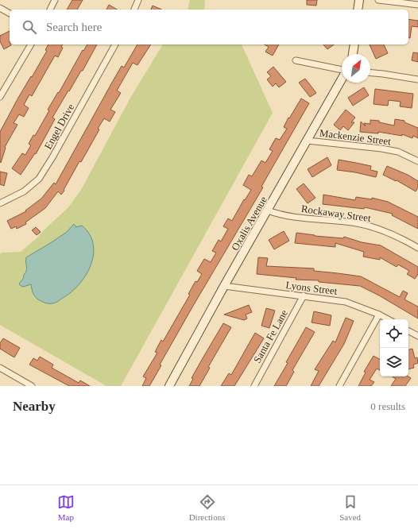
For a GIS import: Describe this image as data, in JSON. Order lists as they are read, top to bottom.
{
  "streets": {
    "street": [
      "Engel Drive",
      "Mackenzie Street",
      "Rockaway Street",
      "Oxalis Avenue",
      "Lyons Street",
      "Santa Fe Lane"
    ]
  },
  "crossings": [
    ["Mackenzie Street", "Oxalis Avenue"],
    ["Rockaway Street", "Oxalis Avenue"],
    ["Oxalis Avenue", "Lyons Street"],
    ["Lyons Street", "Santa Fe Lane"]
  ],
  "north": "top right",
  "page": {
    "search": "Search here",
    "heading": ["Nearby", "0 results"],
    "nav": ["Map", "Directions", "Saved"]
  }
}
